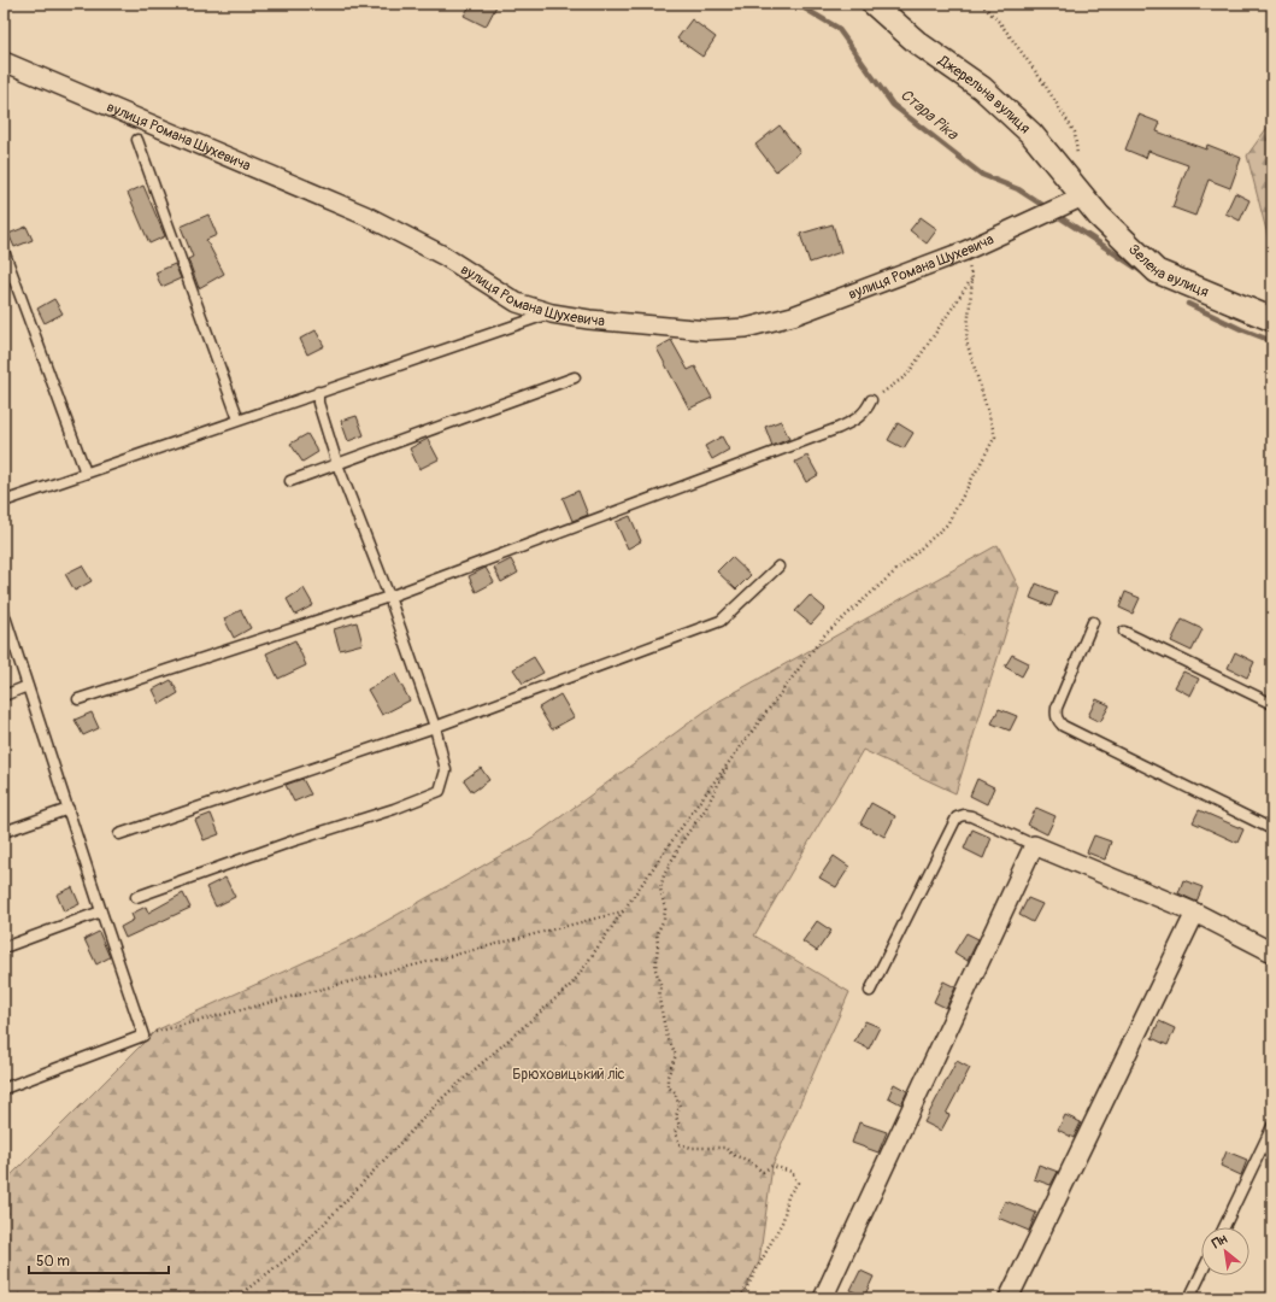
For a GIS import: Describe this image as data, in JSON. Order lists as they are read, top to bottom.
{
  "streets": {
    "street": ["Джерельна вулиця", "вулиця Романа Шухевича", "Зелена вулиця"]
  },
  "crossings": [
    ["Джерельна вулиця", "вулиця Романа Шухевича"],
    ["Джерельна вулиця", "Зелена вулиця"],
    ["вулиця Романа Шухевича", "Зелена вулиця"]
  ],
  "water": ["Стара Ріка"],
  "parks": ["Брюховицький ліс"],
  "scale_bar": "50 m",
  "north": "top left"
}
